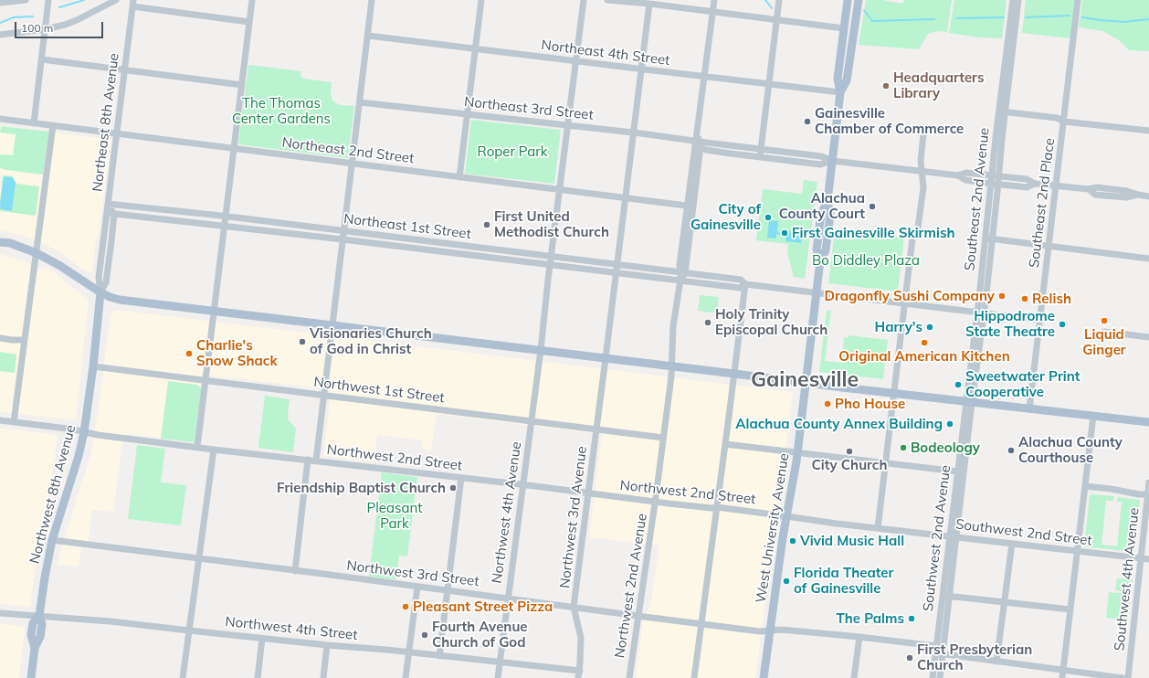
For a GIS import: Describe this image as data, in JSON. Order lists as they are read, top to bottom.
{
  "streets": {
    "main road": ["Northwest 8th Avenue", "West University Avenue"],
    "street": [
      "Northeast 4th Street",
      "Northeast 3rd Street",
      "Northeast 8th Avenue",
      "Northeast 2nd Street",
      "Southeast 2nd Avenue",
      "Southeast 2nd Place",
      "Northeast 1st Street",
      "Northwest 1st Street",
      "Northwest 2nd Street",
      "Northwest 4th Avenue",
      "Northwest 3rd Avenue",
      "Southwest 2nd Street",
      "Southwest 2nd Avenue",
      "Northwest 3rd Street",
      "Southwest 4th Avenue",
      "Northwest 2nd Avenue",
      "Northwest 4th Street"
    ]
  },
  "crossings": [
    ["Northeast 4th Street", "Northwest 4th Avenue"],
    ["Northeast 4th Street", "Northwest 3rd Avenue"],
    ["Northeast 4th Street", "West University Avenue"],
    ["Northeast 3rd Street", "Northwest 4th Avenue"],
    ["Northeast 3rd Street", "Northwest 3rd Avenue"],
    ["Northeast 3rd Street", "West University Avenue"],
    ["Northeast 8th Avenue", "Northeast 2nd Street"],
    ["Northeast 8th Avenue", "Northeast 1st Street"],
    ["Northeast 8th Avenue", "Northwest 8th Avenue"],
    ["Northeast 2nd Street", "Northwest 4th Avenue"],
    ["Northeast 2nd Street", "Northwest 3rd Avenue"],
    ["Southeast 2nd Avenue", "Northeast 1st Street"],
    ["Southeast 2nd Avenue", "Southwest 2nd Avenue"],
    ["Southeast 2nd Place", "Northeast 1st Street"],
    ["Northeast 1st Street", "Northwest 4th Avenue"],
    ["Northeast 1st Street", "Northwest 3rd Avenue"],
    ["Northeast 1st Street", "West University Avenue"],
    ["Northeast 1st Street", "Northwest 2nd Avenue"],
    ["Northwest 1st Street", "Northwest 8th Avenue"],
    ["Northwest 1st Street", "Northwest 4th Avenue"],
    ["Northwest 1st Street", "Northwest 3rd Avenue"],
    ["Northwest 1st Street", "Northwest 2nd Avenue"],
    ["Northwest 2nd Street", "Northwest 8th Avenue"],
    ["Northwest 2nd Street", "Northwest 4th Avenue"],
    ["Northwest 2nd Street", "Northwest 3rd Avenue"],
    ["Northwest 2nd Street", "West University Avenue"],
    ["Northwest 2nd Street", "Southwest 2nd Street"],
    ["Northwest 2nd Street", "Northwest 2nd Avenue"],
    ["Northwest 8th Avenue", "Northwest 3rd Street"],
    ["Northwest 8th Avenue", "Northwest 4th Street"],
    ["Northwest 4th Avenue", "Northwest 3rd Street"],
    ["Northwest 4th Avenue", "Northwest 4th Street"],
    ["Northwest 3rd Avenue", "Northwest 3rd Street"],
    ["Northwest 3rd Avenue", "Northwest 4th Street"],
    ["West University Avenue", "Southwest 2nd Street"],
    ["West University Avenue", "Northwest 3rd Street"],
    ["Southwest 2nd Street", "Southwest 2nd Avenue"],
    ["Southwest 2nd Street", "Southwest 4th Avenue"],
    ["Southwest 2nd Avenue", "Northwest 3rd Street"],
    ["Northwest 3rd Street", "Northwest 2nd Avenue"]
  ],
  "districts": ["Gainesville"],
  "parks": [
    "The Thomas Center Gardens",
    "Roper Park",
    "Bo Diddley Plaza",
    "Pleasant Park"
  ],
  "places": [
    "Headquarters Library",
    "Gainesville Chamber of Commerce",
    "Alachua County Court",
    "City of Gainesville",
    "First United Methodist Church",
    "First Gainesville Skirmish",
    "Dragonfly Sushi Company",
    "Relish",
    "Liquid Ginger",
    "Holy Trinity Episcopal Church",
    "Hippodrome State Theatre",
    "Harry's",
    "Visionaries Church of God in Christ",
    "Original American Kitchen",
    "Charlie's Snow Shack",
    "Sweetwater Print Cooperative",
    "Pho House",
    "Alachua County Annex Building",
    "Bodeology",
    "Alachua County Courthouse",
    "City Church",
    "Friendship Baptist Church",
    "Vivid Music Hall",
    "Florida Theater of Gainesville",
    "Pleasant Street Pizza",
    "The Palms",
    "Fourth Avenue Church of God",
    "First Presbyterian Church"
  ],
  "scale_bar": "100 m"
}
